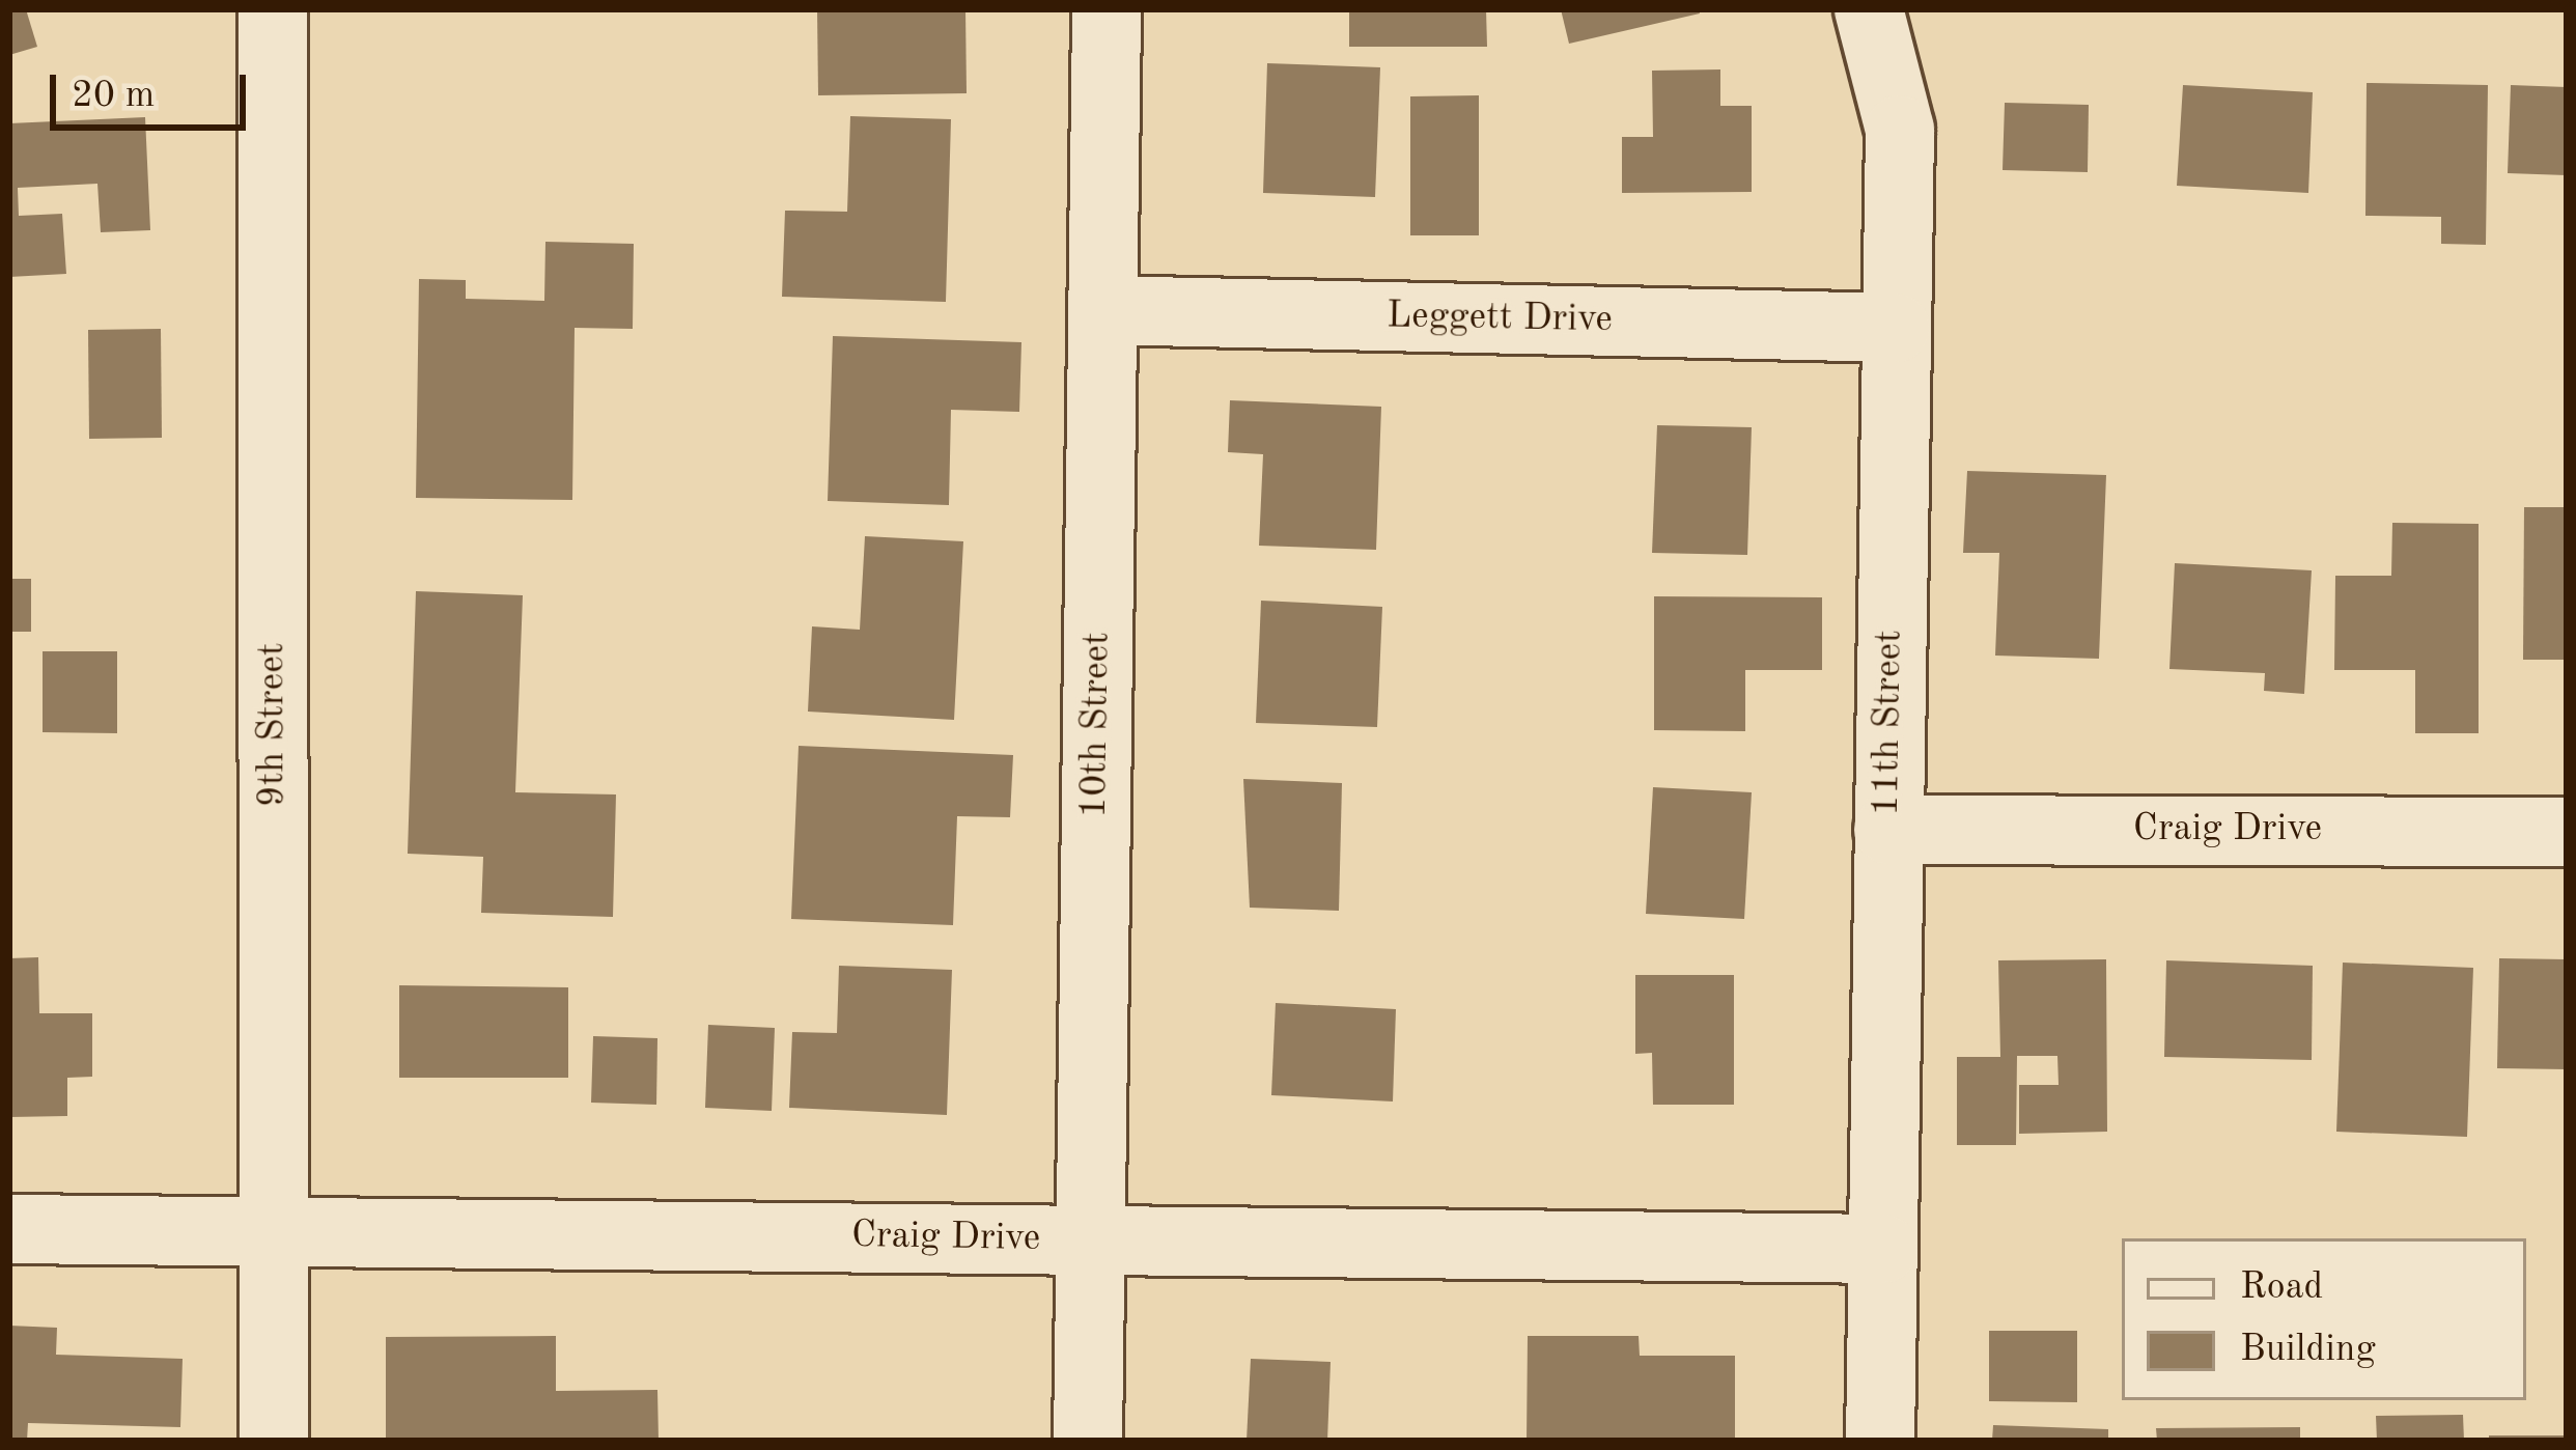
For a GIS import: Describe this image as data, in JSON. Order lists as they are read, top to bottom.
{
  "streets": {
    "street": [
      "Leggett Drive",
      "11th Street",
      "9th Street",
      "10th Street",
      "Craig Drive"
    ]
  },
  "crossings": [
    ["Leggett Drive", "11th Street"],
    ["Leggett Drive", "10th Street"],
    ["11th Street", "Craig Drive"],
    ["9th Street", "Craig Drive"],
    ["10th Street", "Craig Drive"]
  ],
  "legend": ["Road", "Building"],
  "scale_bar": "20 m"
}
